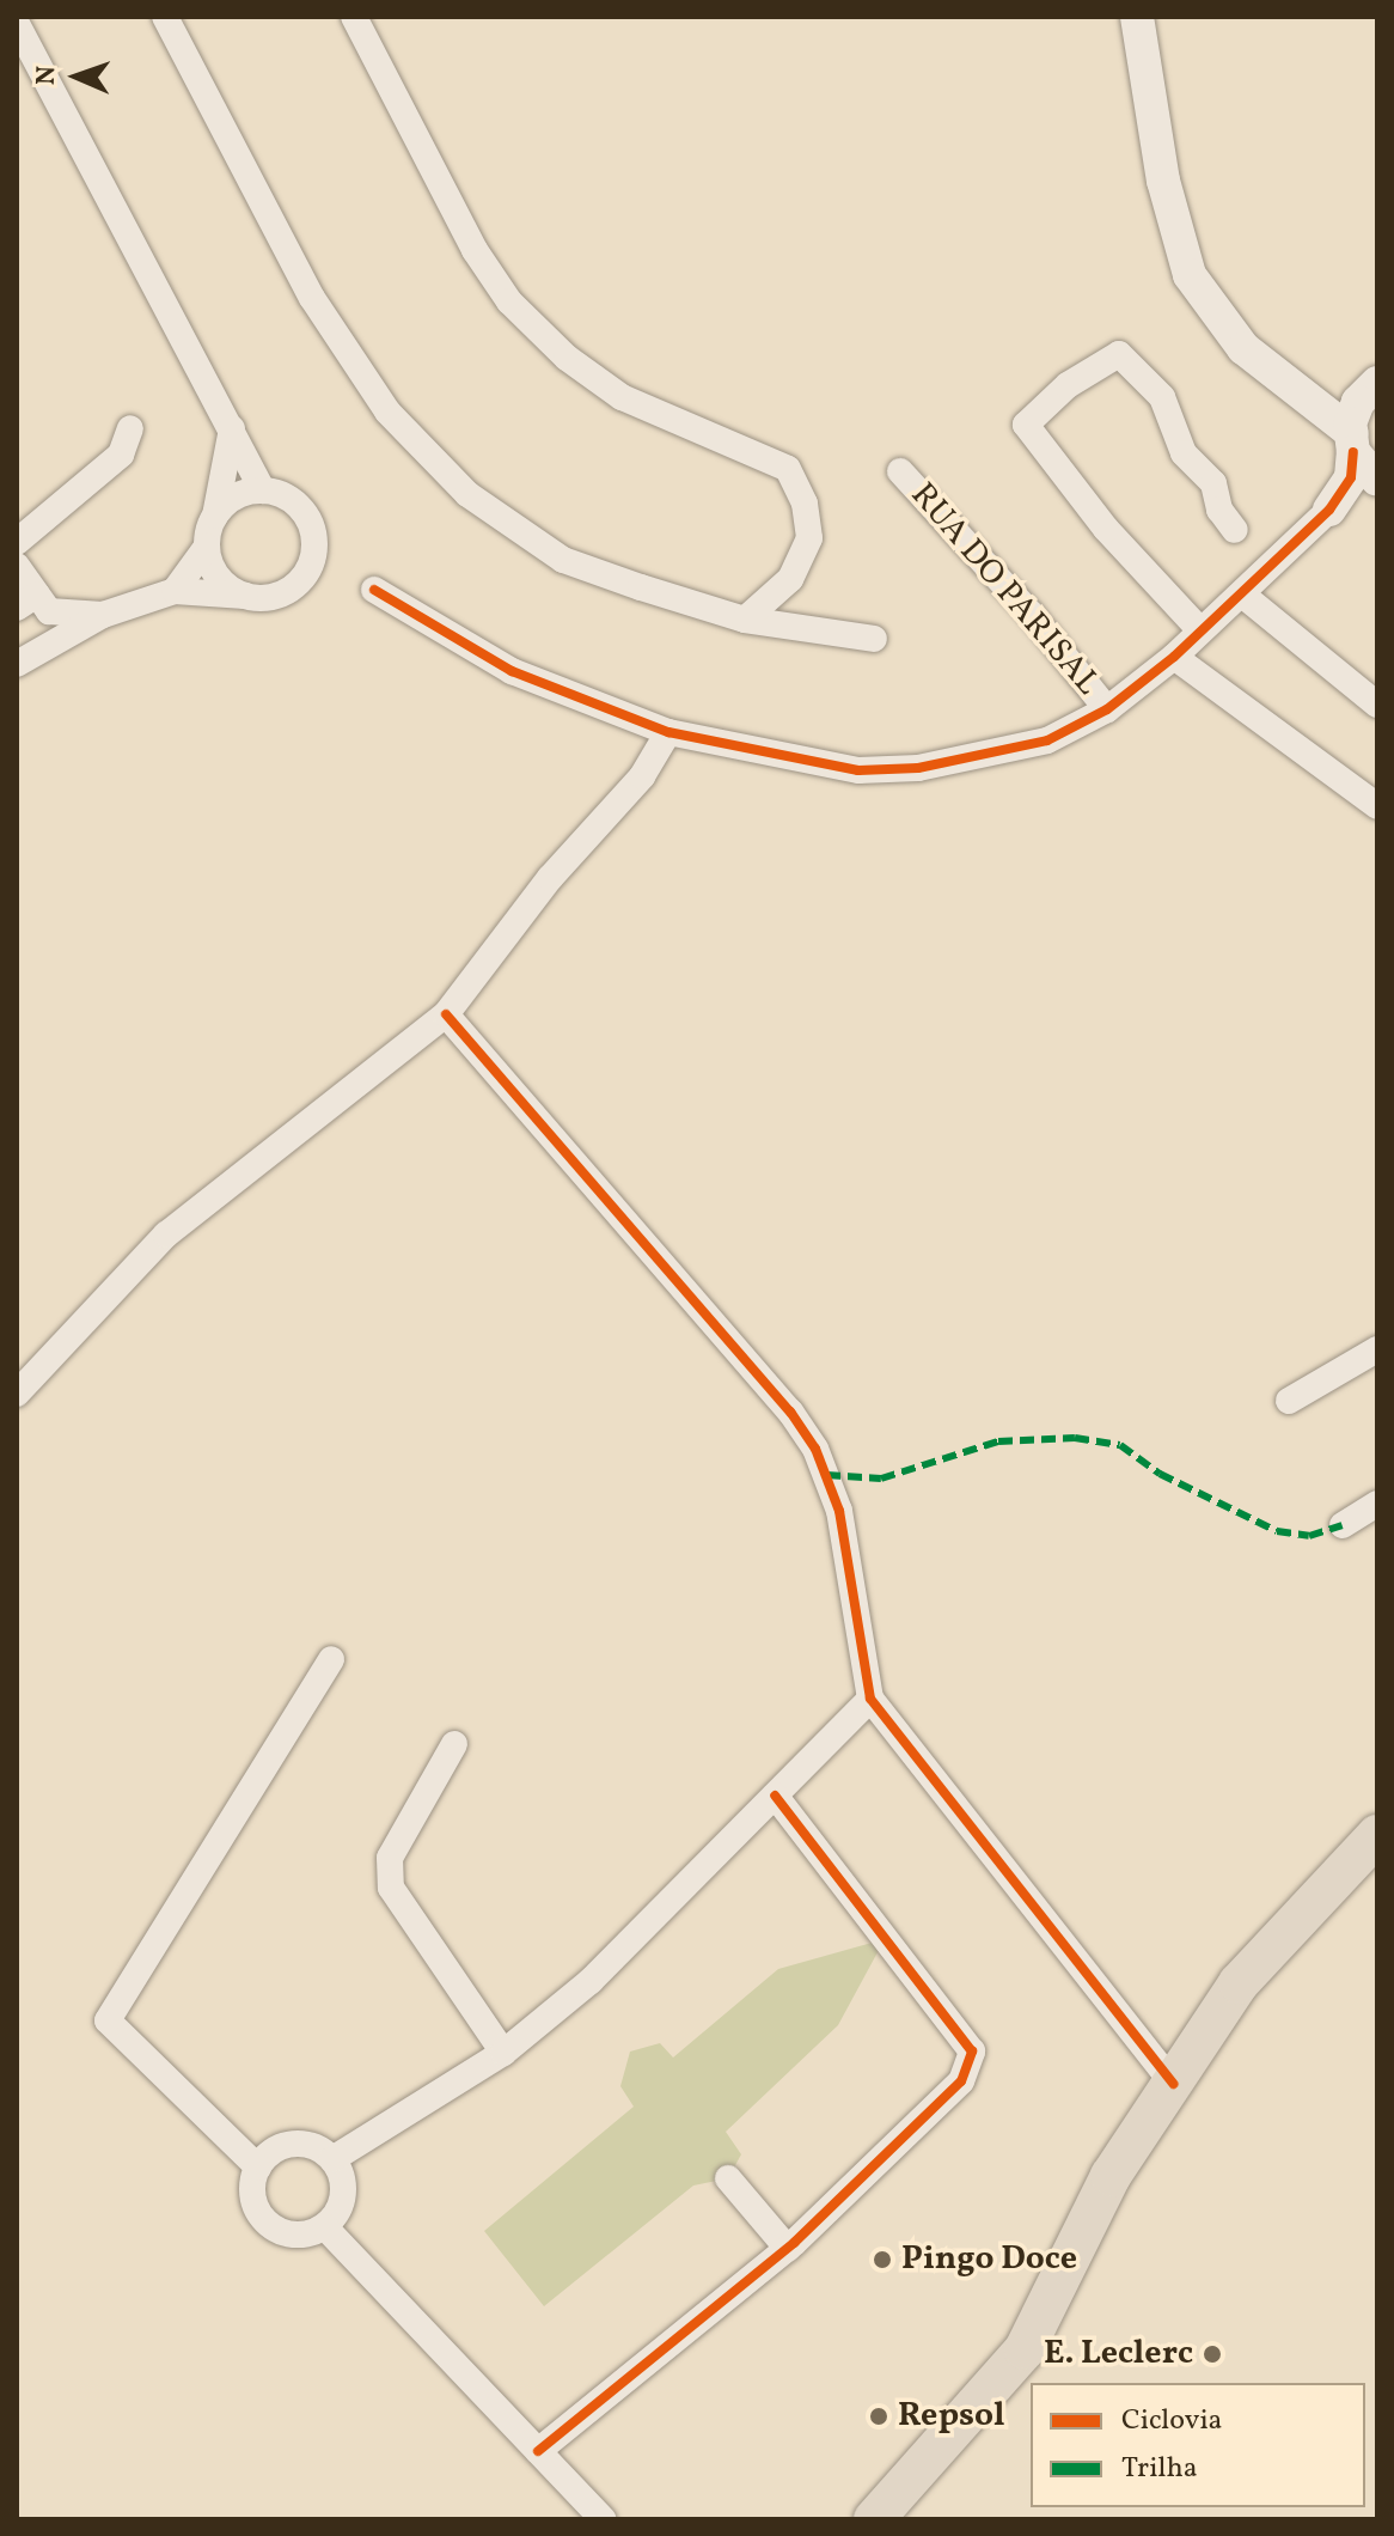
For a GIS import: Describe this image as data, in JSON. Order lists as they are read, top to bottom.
{
  "streets": {
    "street": ["RUA DO PARISAL"]
  },
  "places": ["Pingo Doce", "E. Leclerc", "Repsol"],
  "legend": ["Ciclovia", "Trilha"],
  "north": "left"
}
